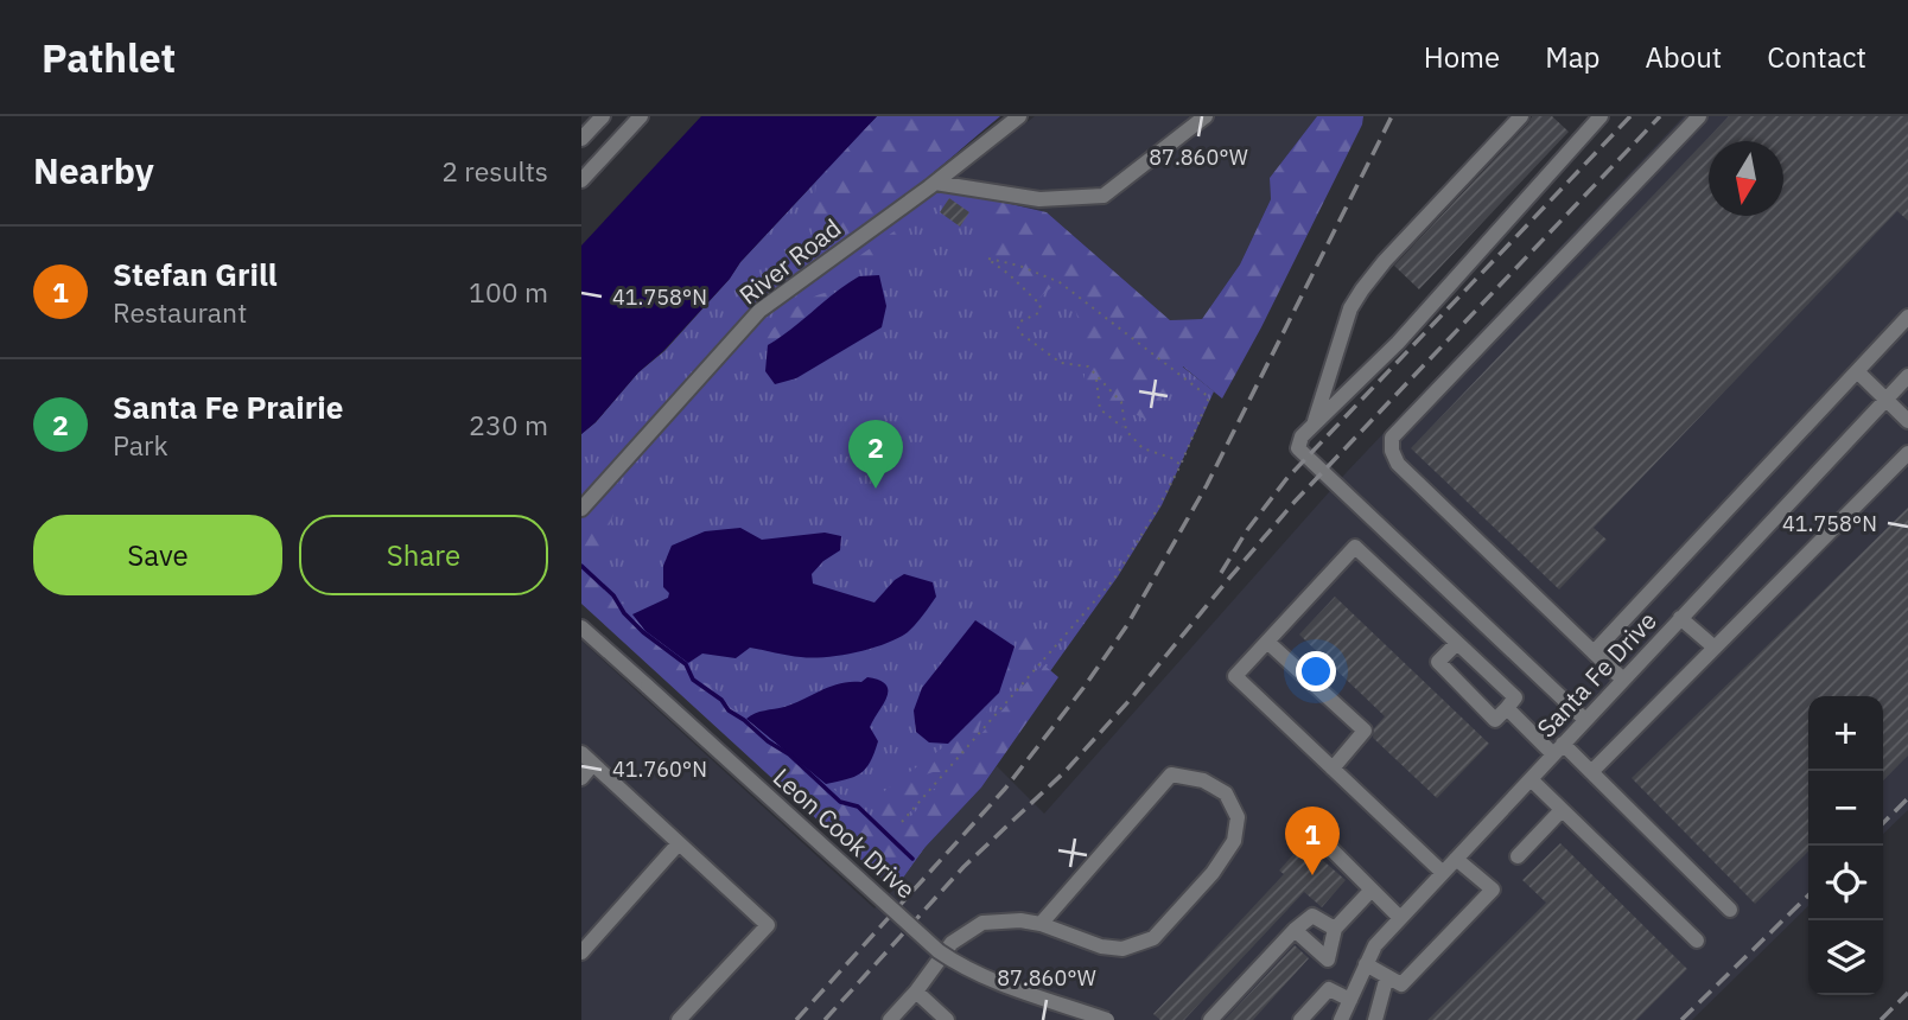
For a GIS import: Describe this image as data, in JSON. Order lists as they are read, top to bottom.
{
  "streets": {
    "street": ["River Road", "Santa Fe Drive", "Leon Cook Drive"]
  },
  "north": "bottom",
  "page": {
    "header": "Pathlet",
    "nav": [
      "Home",
      "Map",
      "About",
      "Contact"
    ],
    "heading": ["Nearby", "2 results"],
    "list": [
      {
        "mark": "1",
        "name": "Stefan Grill",
        "note": "Restaurant",
        "value": "100 m"
      },
      {
        "mark": "2",
        "name": "Santa Fe Prairie",
        "note": "Park",
        "value": "230 m"
      }
    ],
    "pins": ["2", "1"],
    "buttons": ["Save", "Share"],
    "map_buttons": ["+", "−"]
  },
  "coordinates": ["87.860°W", "41.758°N", "41.760°N"]
}
